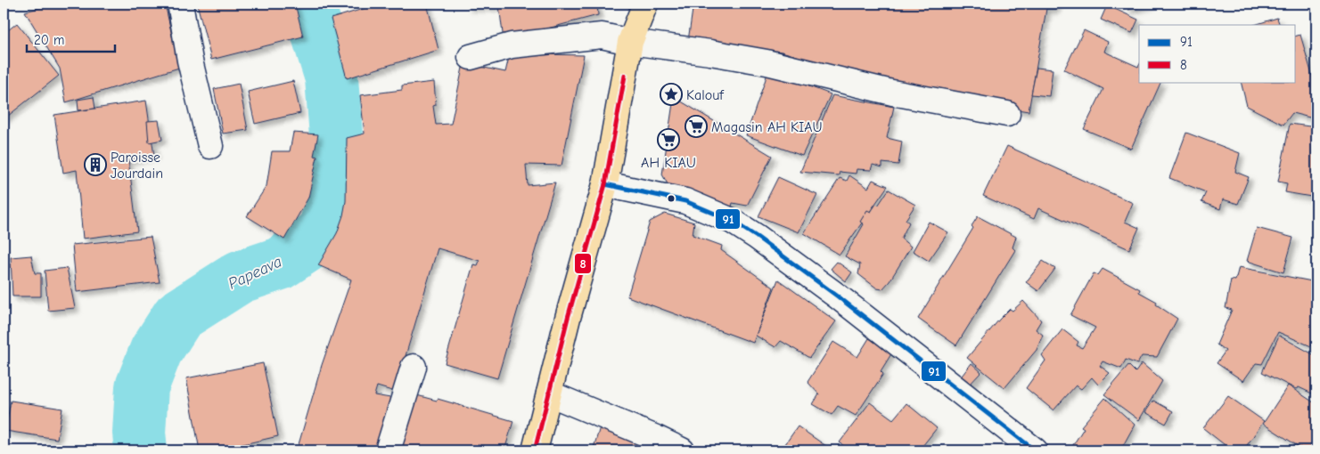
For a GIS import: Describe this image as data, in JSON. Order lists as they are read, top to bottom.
{
  "water": ["Papeava"],
  "places": {
    "place": ["Kalouf"],
    "supermarket": ["Magasin AH KIAU", "AH KIAU"],
    "building": ["Paroisse Jourdain"]
  },
  "lines": ["transit line 8", "transit line 91"],
  "legend": ["91", "8"],
  "scale_bar": "20 m"
}
